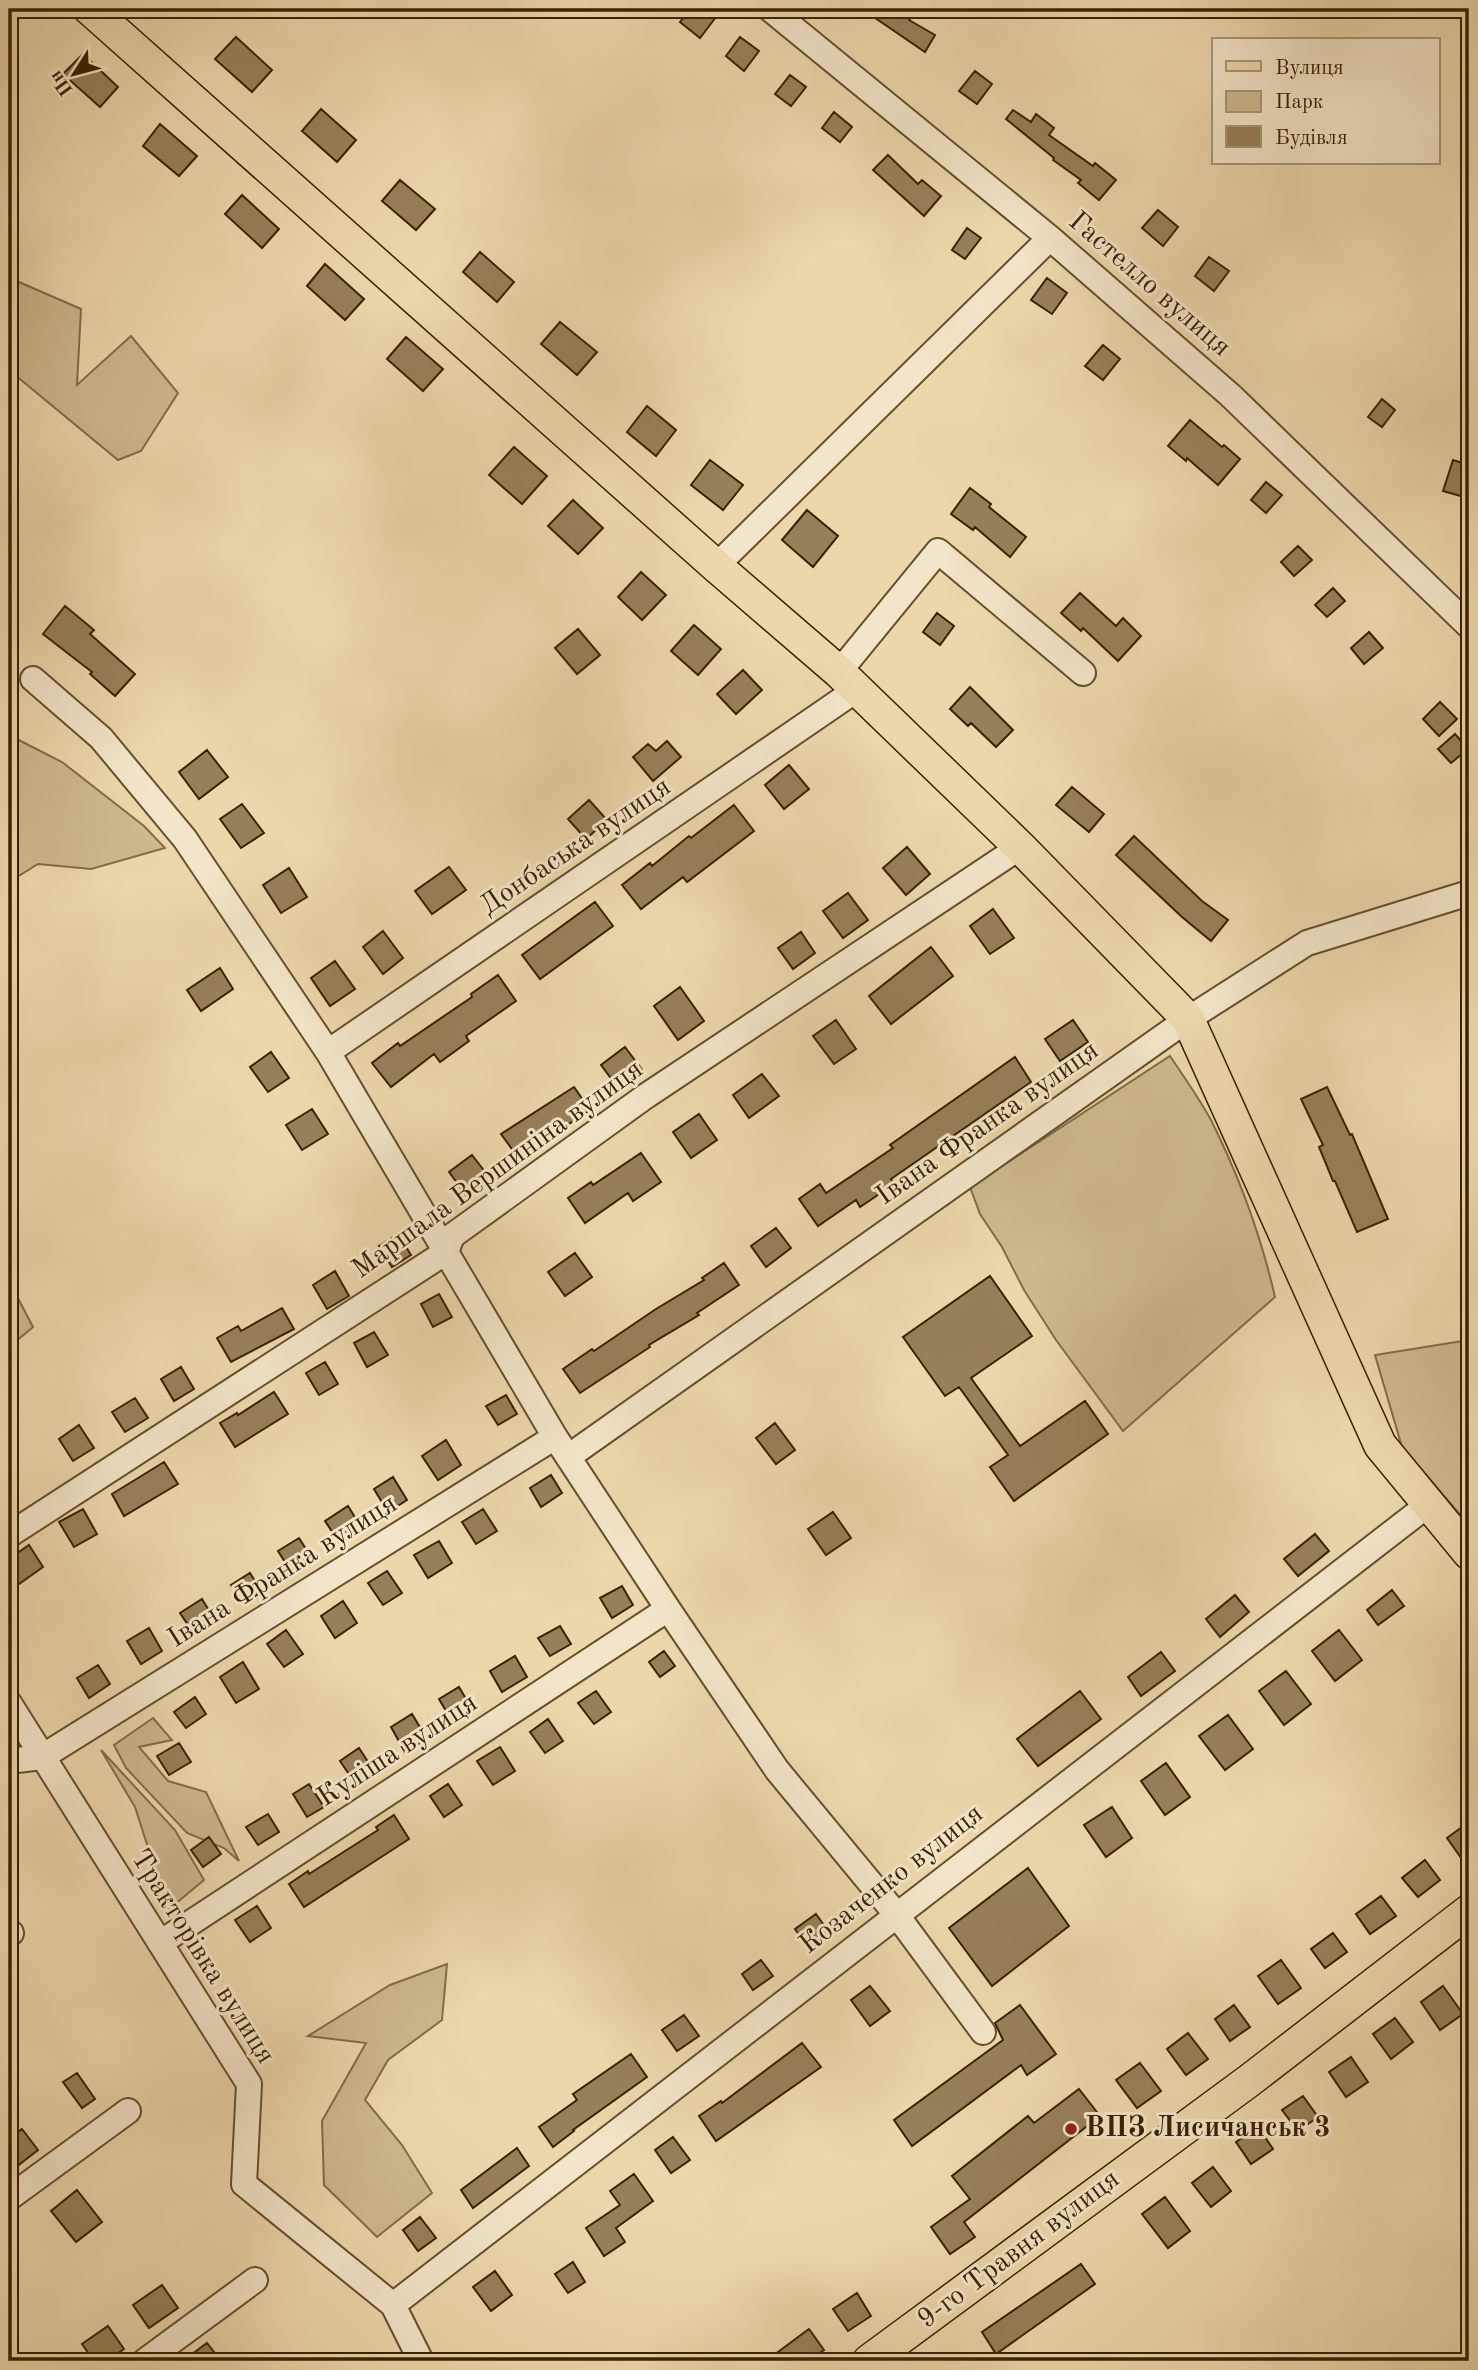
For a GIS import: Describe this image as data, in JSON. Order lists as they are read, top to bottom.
{
  "streets": {
    "main road": ["9-го Травня вулиця"],
    "street": [
      "Гастелло вулиця",
      "Донбаська вулиця",
      "Івана Франка вулиця",
      "Маршала Вершиніна вулиця",
      "Куліша вулиця",
      "Козаченко вулиця",
      "Тракторівка вулиця"
    ]
  },
  "crossings": [
    ["Івана Франка вулиця", "Тракторівка вулиця"],
    ["Куліша вулиця", "Тракторівка вулиця"],
    ["Козаченко вулиця", "Тракторівка вулиця"]
  ],
  "places": ["ВПЗ Лисичанськ 3"],
  "legend": ["Вулиця", "Парк", "Будівля"],
  "north": "bottom left"
}
